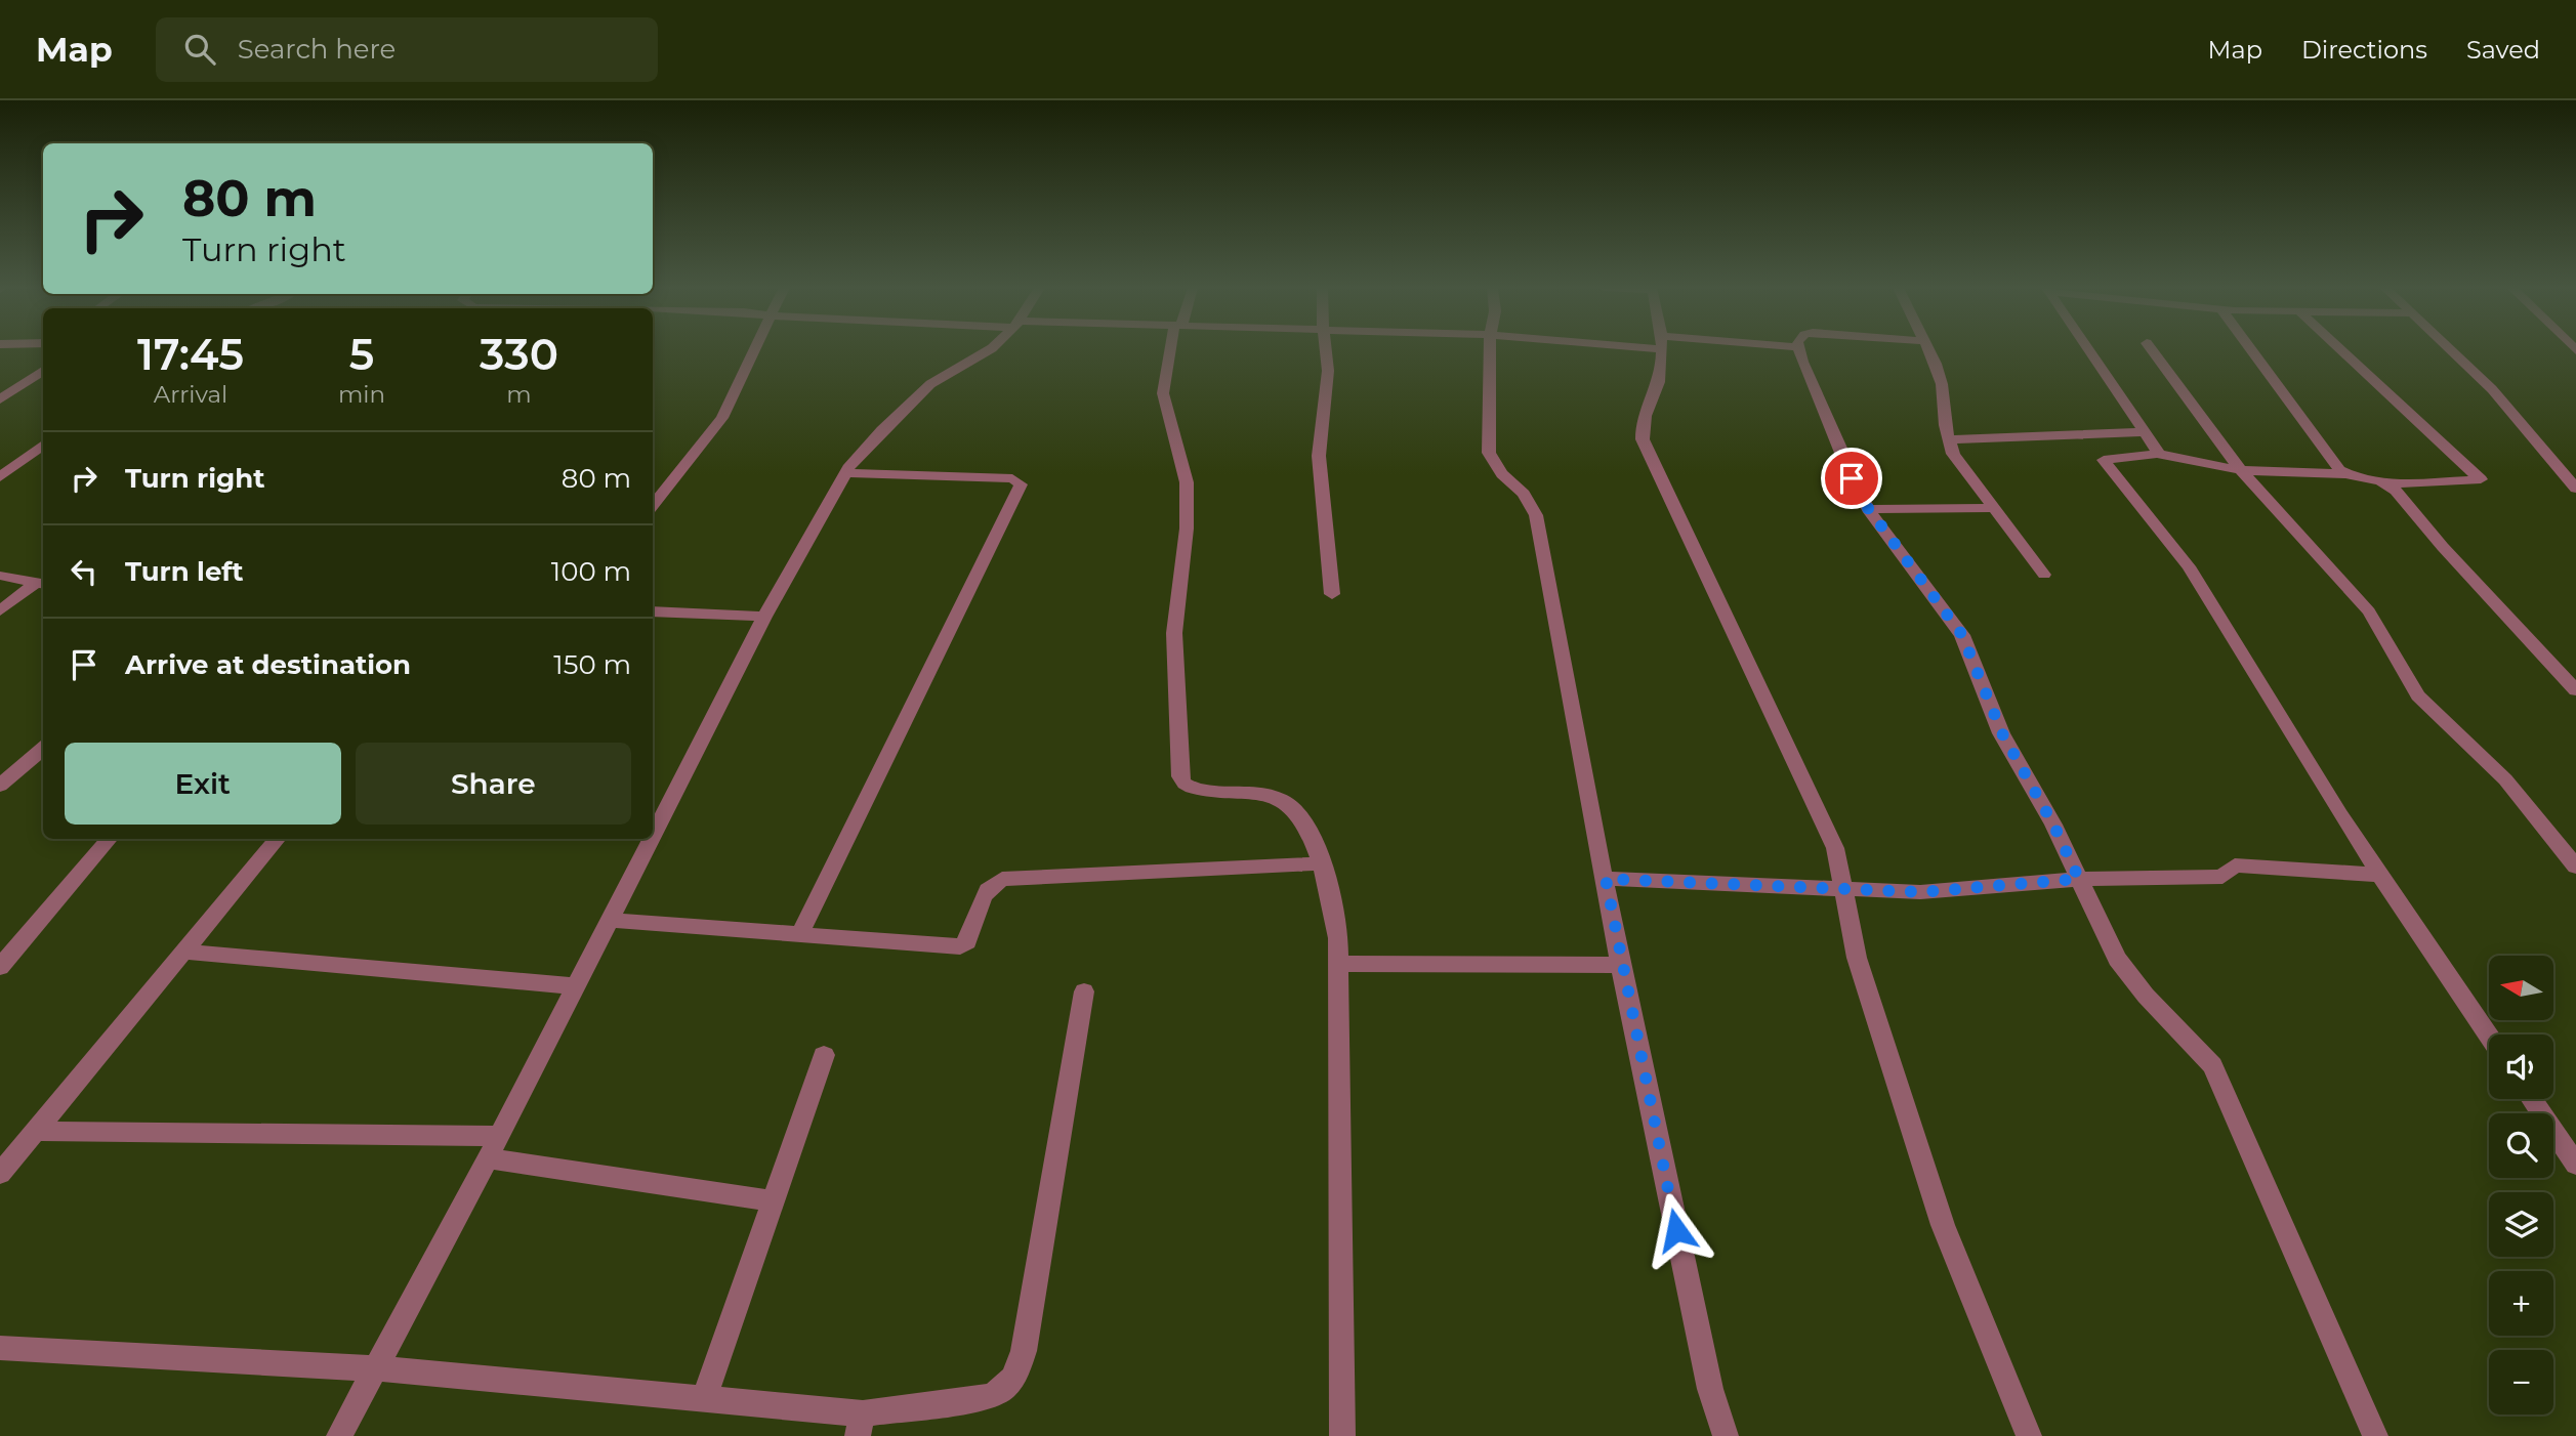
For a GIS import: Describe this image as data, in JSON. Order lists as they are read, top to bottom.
{
  "north": "left",
  "page": {
    "header": "Map",
    "search": "Search here",
    "nav": ["Map", "Directions", "Saved"],
    "turn": ["80 m", "Turn right"],
    "eta": [
      "17:45",
      "Arrival",
      "5",
      "min",
      "330",
      "m"
    ],
    "list": [
      {
        "name": "Turn right",
        "value": "80 m"
      },
      {
        "name": "Turn left",
        "value": "100 m"
      },
      {
        "name": "Arrive at destination",
        "value": "150 m"
      }
    ],
    "buttons": ["Exit", "Share"],
    "map_buttons": ["+", "−"]
  }
}
